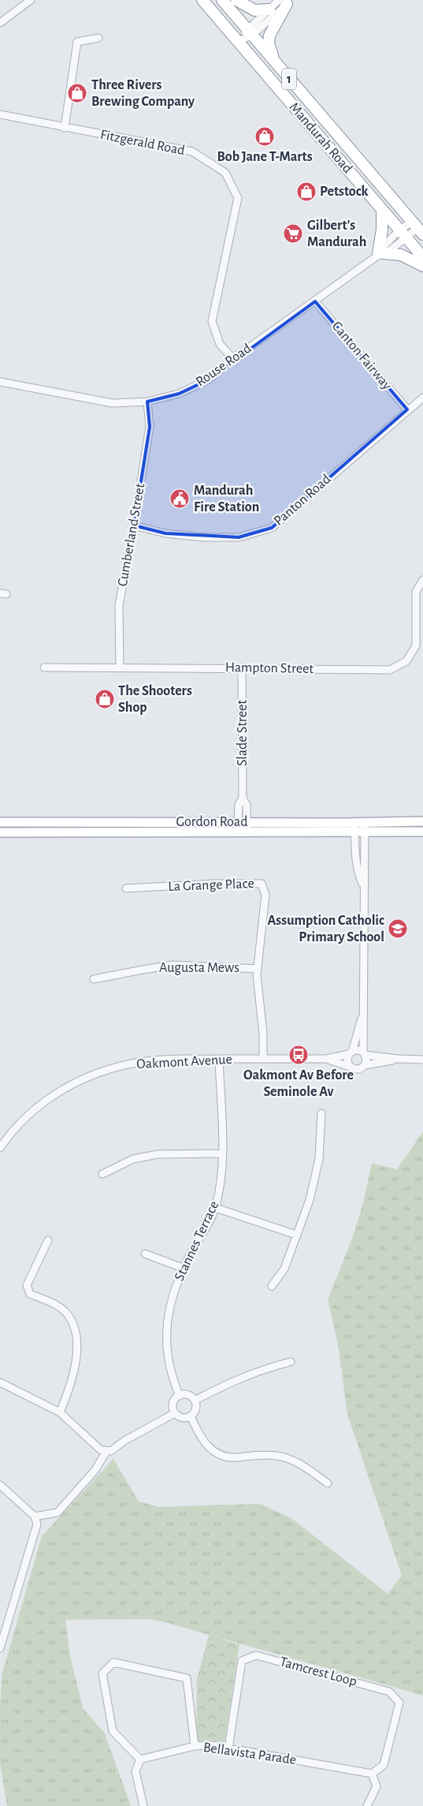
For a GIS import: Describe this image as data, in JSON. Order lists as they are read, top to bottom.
{
  "streets": {
    "highway": ["1", "Mandurah Road"],
    "main road": ["Gordon Road"],
    "street": [
      "Fitzgerald Road",
      "Canton Fairway",
      "Rouse Road",
      "Panton Road",
      "Cumberland Street",
      "Hampton Street",
      "Slade Street",
      "La Grange Place",
      "Augusta Mews",
      "Oakmont Avenue",
      "Stannes Terrace",
      "Tamcrest Loop",
      "Bellavista Parade"
    ]
  },
  "crossings": [
    ["Mandurah Road", "Rouse Road"],
    ["Fitzgerald Road", "Rouse Road"],
    ["Canton Fairway", "Rouse Road"],
    ["Canton Fairway", "Panton Road"],
    ["Rouse Road", "Cumberland Street"],
    ["Panton Road", "Cumberland Street"],
    ["Cumberland Street", "Hampton Street"],
    ["Hampton Street", "Slade Street"],
    ["Slade Street", "Gordon Road"],
    ["La Grange Place", "Augusta Mews"],
    ["La Grange Place", "Oakmont Avenue"],
    ["Oakmont Avenue", "Stannes Terrace"],
    ["Tamcrest Loop", "Bellavista Parade"]
  ],
  "places": {
    "shop": [
      "Three Rivers Brewing Company",
      "Bob Jane T-Marts",
      "Petstock",
      "The Shooters Shop"
    ],
    "supermarket": ["Gilbert's Mandurah"],
    "public building": ["Mandurah Fire Station"],
    "school or university": ["Assumption Catholic Primary School"],
    "bus stop": ["Oakmont Av Before Seminole Av"]
  }
}
